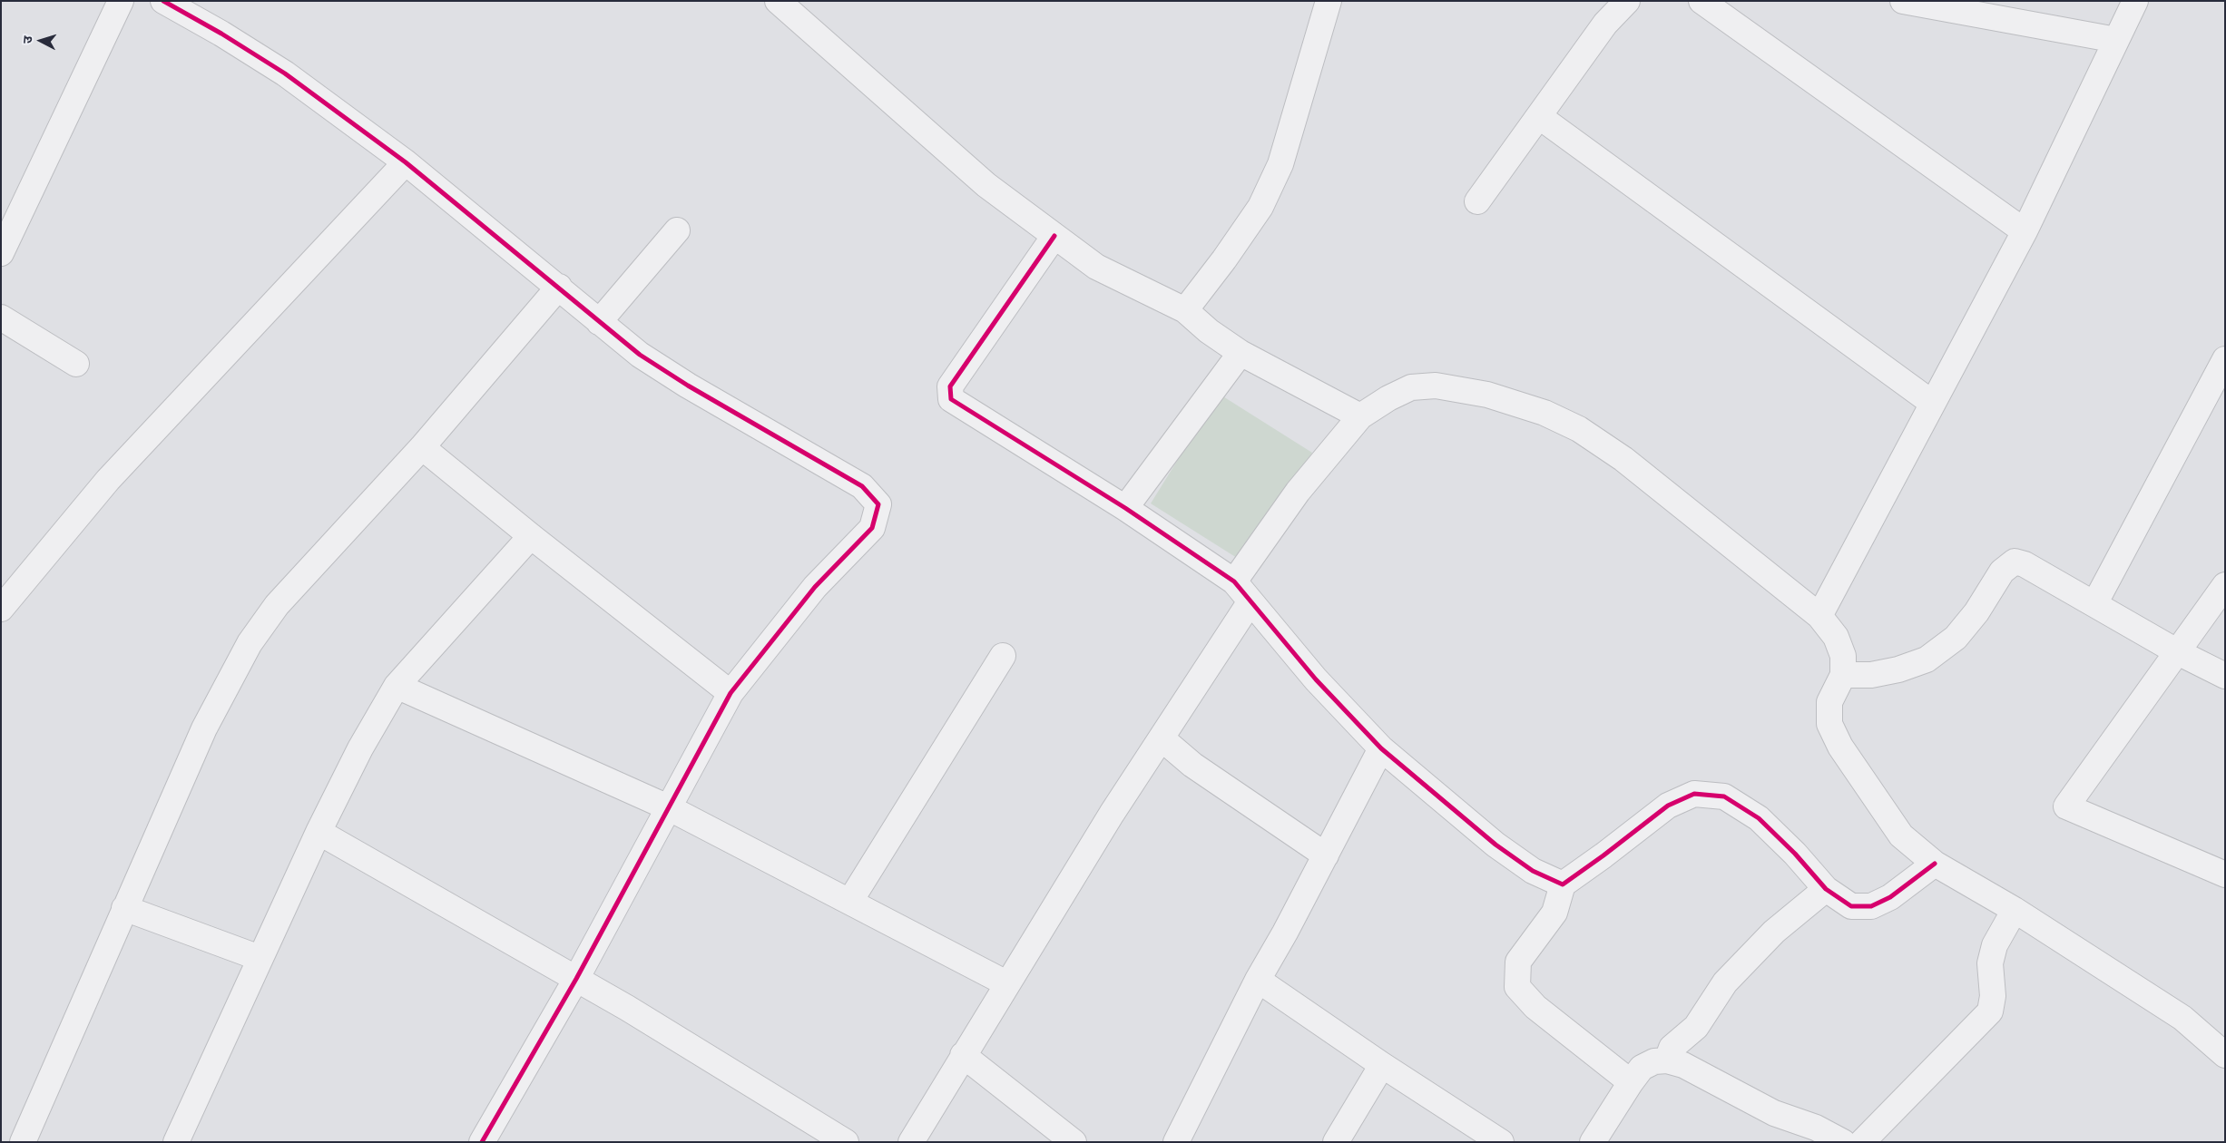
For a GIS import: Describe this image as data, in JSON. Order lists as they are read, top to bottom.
{
  "north": "left"
}
